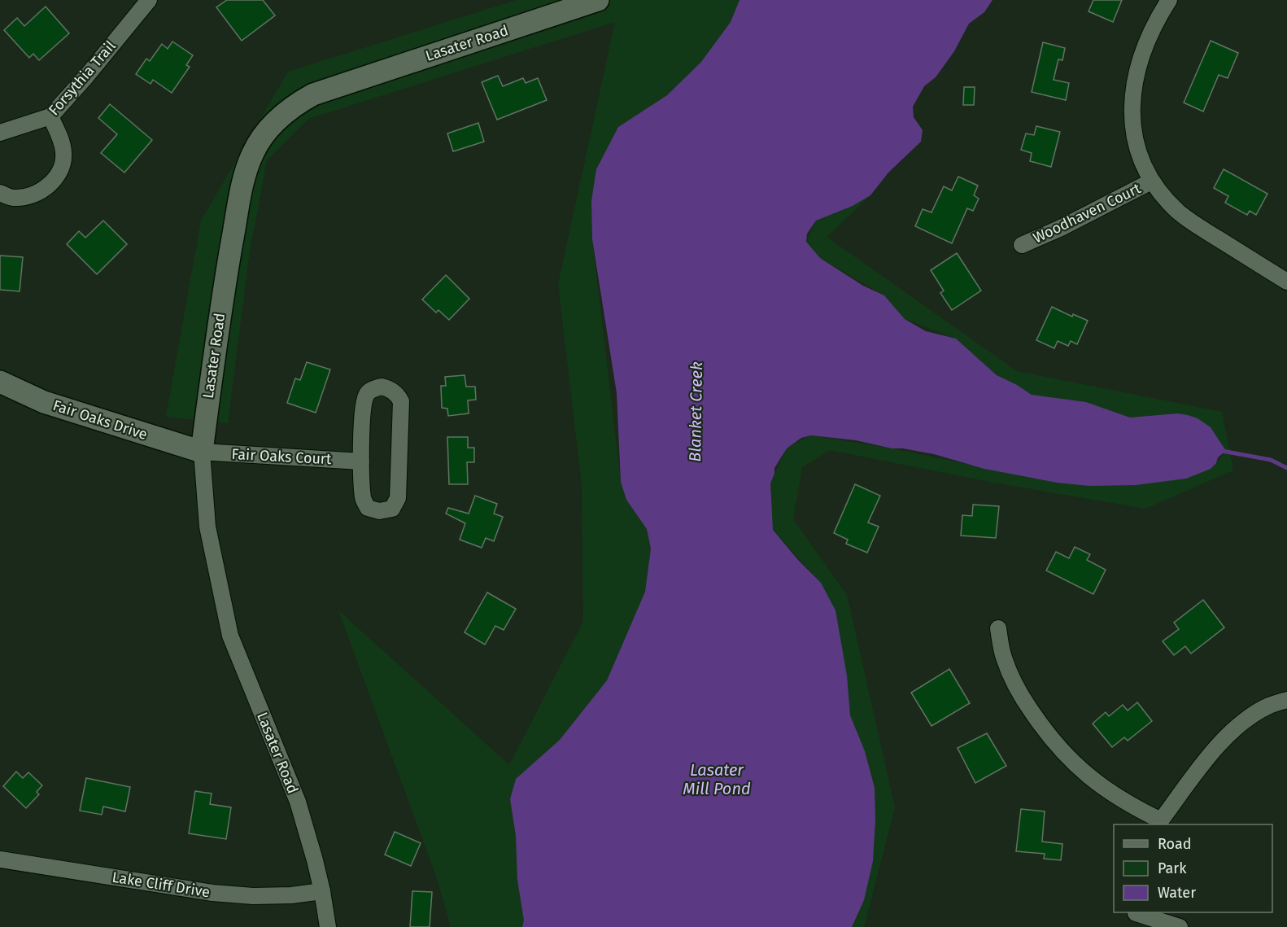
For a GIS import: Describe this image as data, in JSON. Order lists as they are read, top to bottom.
{
  "streets": {
    "street": [
      "Lasater Road",
      "Forsythia Trail",
      "Woodhaven Court",
      "Fair Oaks Drive",
      "Fair Oaks Court",
      "Lake Cliff Drive"
    ]
  },
  "crossings": [
    ["Lasater Road", "Fair Oaks Drive"],
    ["Lasater Road", "Fair Oaks Court"],
    ["Lasater Road", "Lake Cliff Drive"],
    ["Fair Oaks Drive", "Fair Oaks Court"]
  ],
  "water": ["Blanket Creek", "Lasater Mill Pond"],
  "legend": ["Road", "Park", "Water"]
}
